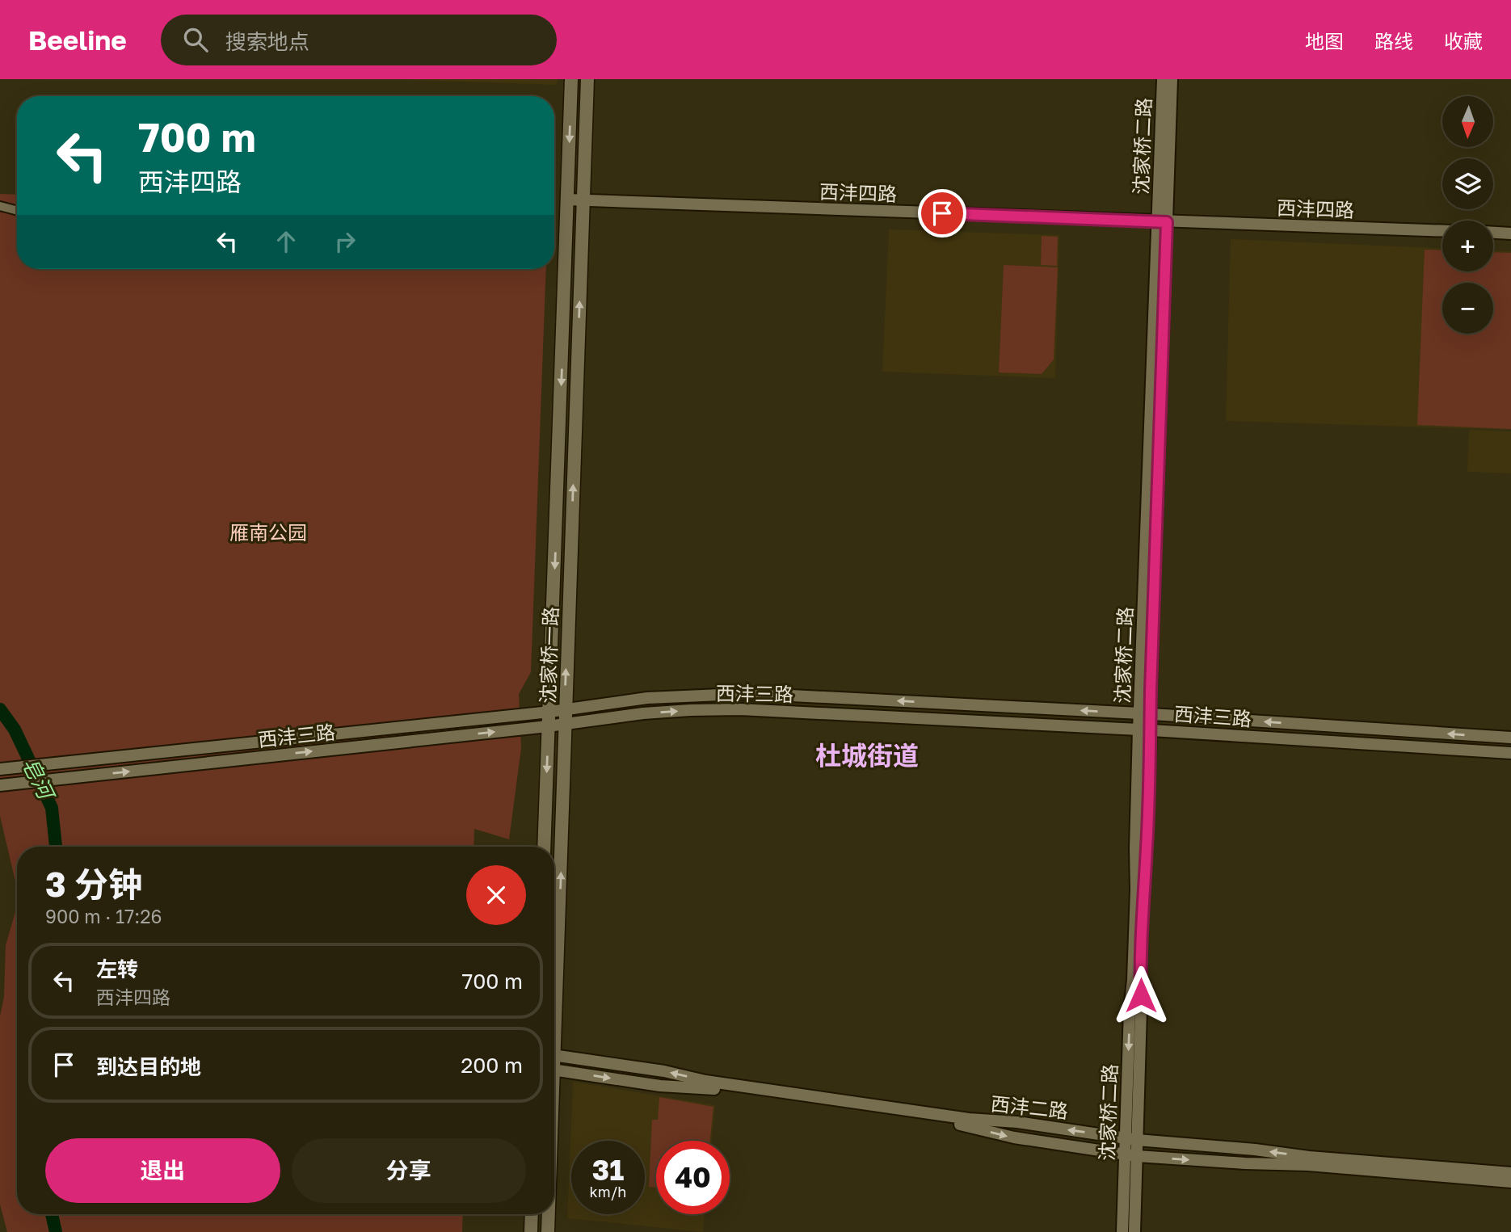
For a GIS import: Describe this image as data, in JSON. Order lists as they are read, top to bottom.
{
  "streets": {
    "main road": ["沈家桥一路"],
    "street": [
      "沈家桥二路",
      "西沣四路",
      "西沣三路",
      "西沣二路"
    ]
  },
  "crossings": [
    ["沈家桥二路", "西沣四路"],
    ["沈家桥二路", "西沣三路"],
    ["沈家桥二路", "西沣二路"],
    ["西沣四路", "沈家桥一路"],
    ["沈家桥一路", "西沣三路"]
  ],
  "districts": ["杜城街道"],
  "water": ["皂河"],
  "parks": ["雁南公园"],
  "north": "bottom",
  "page": {
    "header": "Beeline",
    "search": "搜索地点",
    "nav": ["地图", "路线", "收藏"],
    "map_buttons": ["+", "−"],
    "turn": ["700 m", "西沣四路"],
    "heading": ["3 分钟", "900 m · 17:26"],
    "list": [
      {
        "name": "左转",
        "note": "西沣四路",
        "value": "700 m"
      },
      {
        "name": "到达目的地",
        "value": "200 m"
      }
    ],
    "buttons": ["退出", "分享"],
    "speed": "31 km/h",
    "limit": "40"
  }
}
